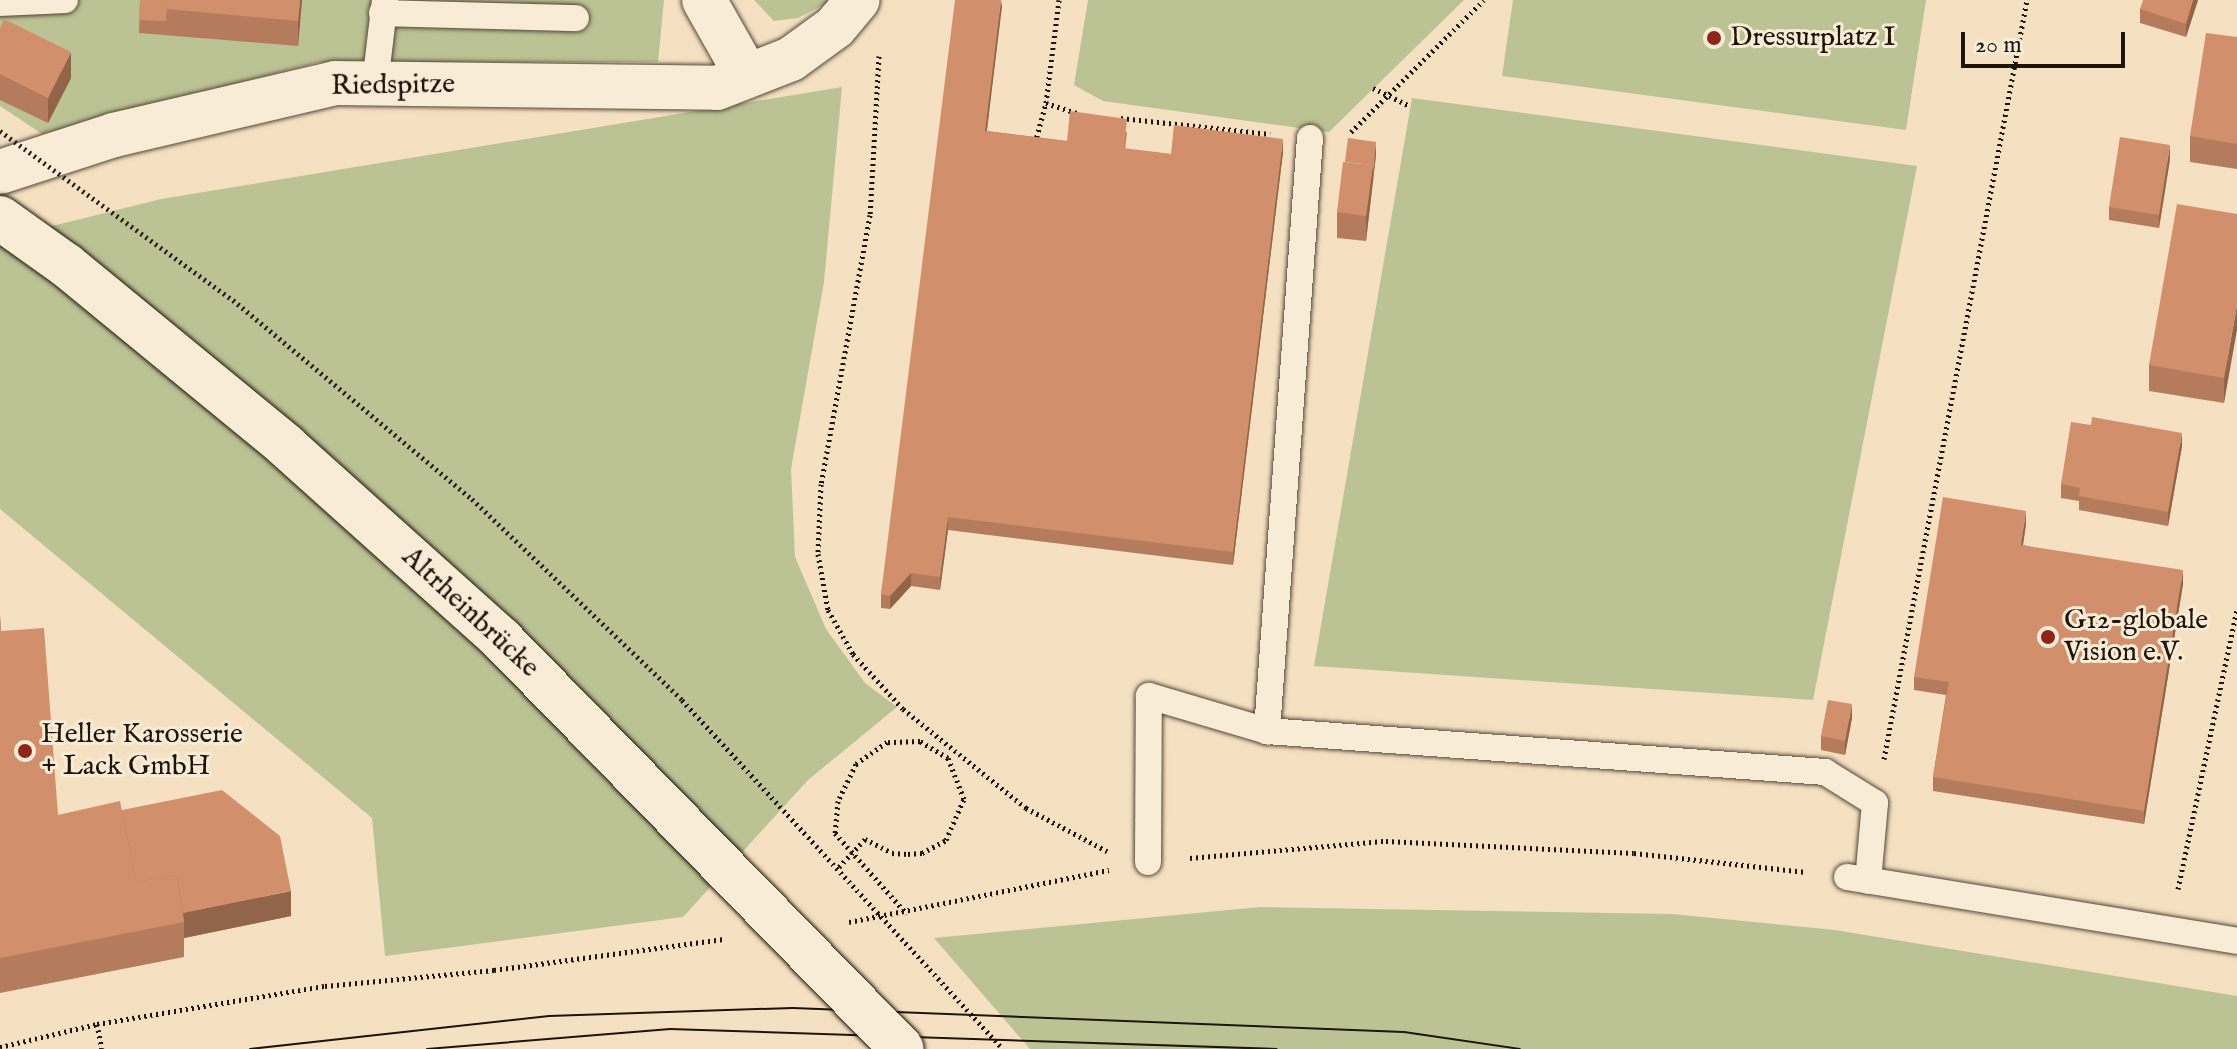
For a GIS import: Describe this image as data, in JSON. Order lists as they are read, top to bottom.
{
  "streets": {
    "main road": ["Riedspitze", "Altrheinbrücke"]
  },
  "places": ["Dressurplatz I", "G12-globale Vision e.V.", "Heller Karosserie + Lack GmbH"],
  "scale_bar": "20 m"
}
